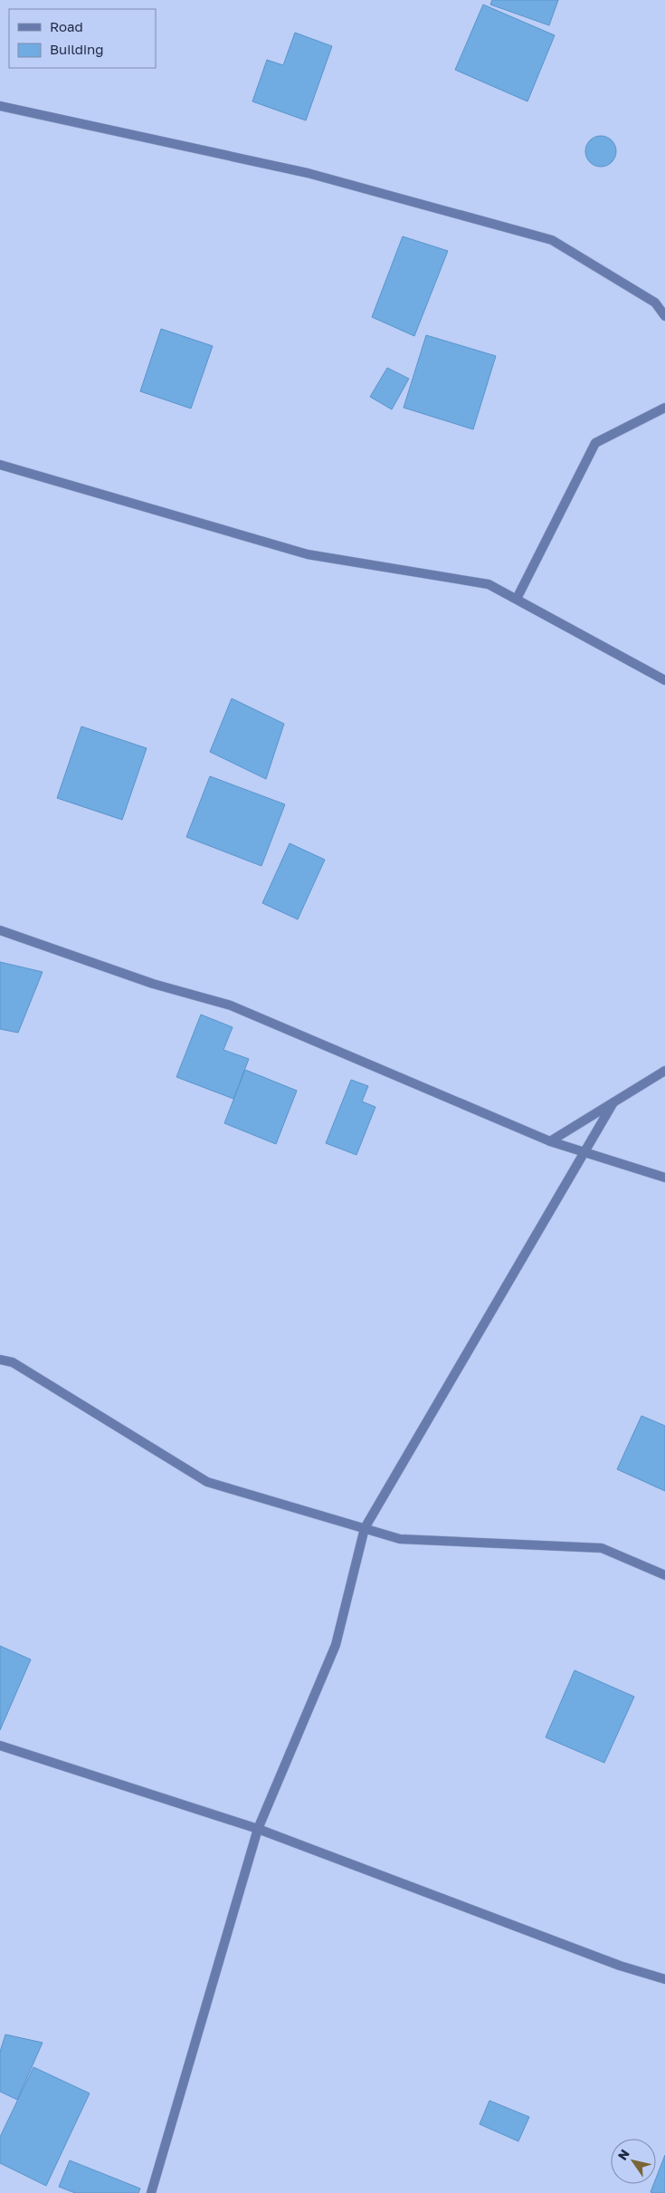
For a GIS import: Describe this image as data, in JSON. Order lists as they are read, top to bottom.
{
  "legend": ["Road", "Building"],
  "north": "top left"
}
